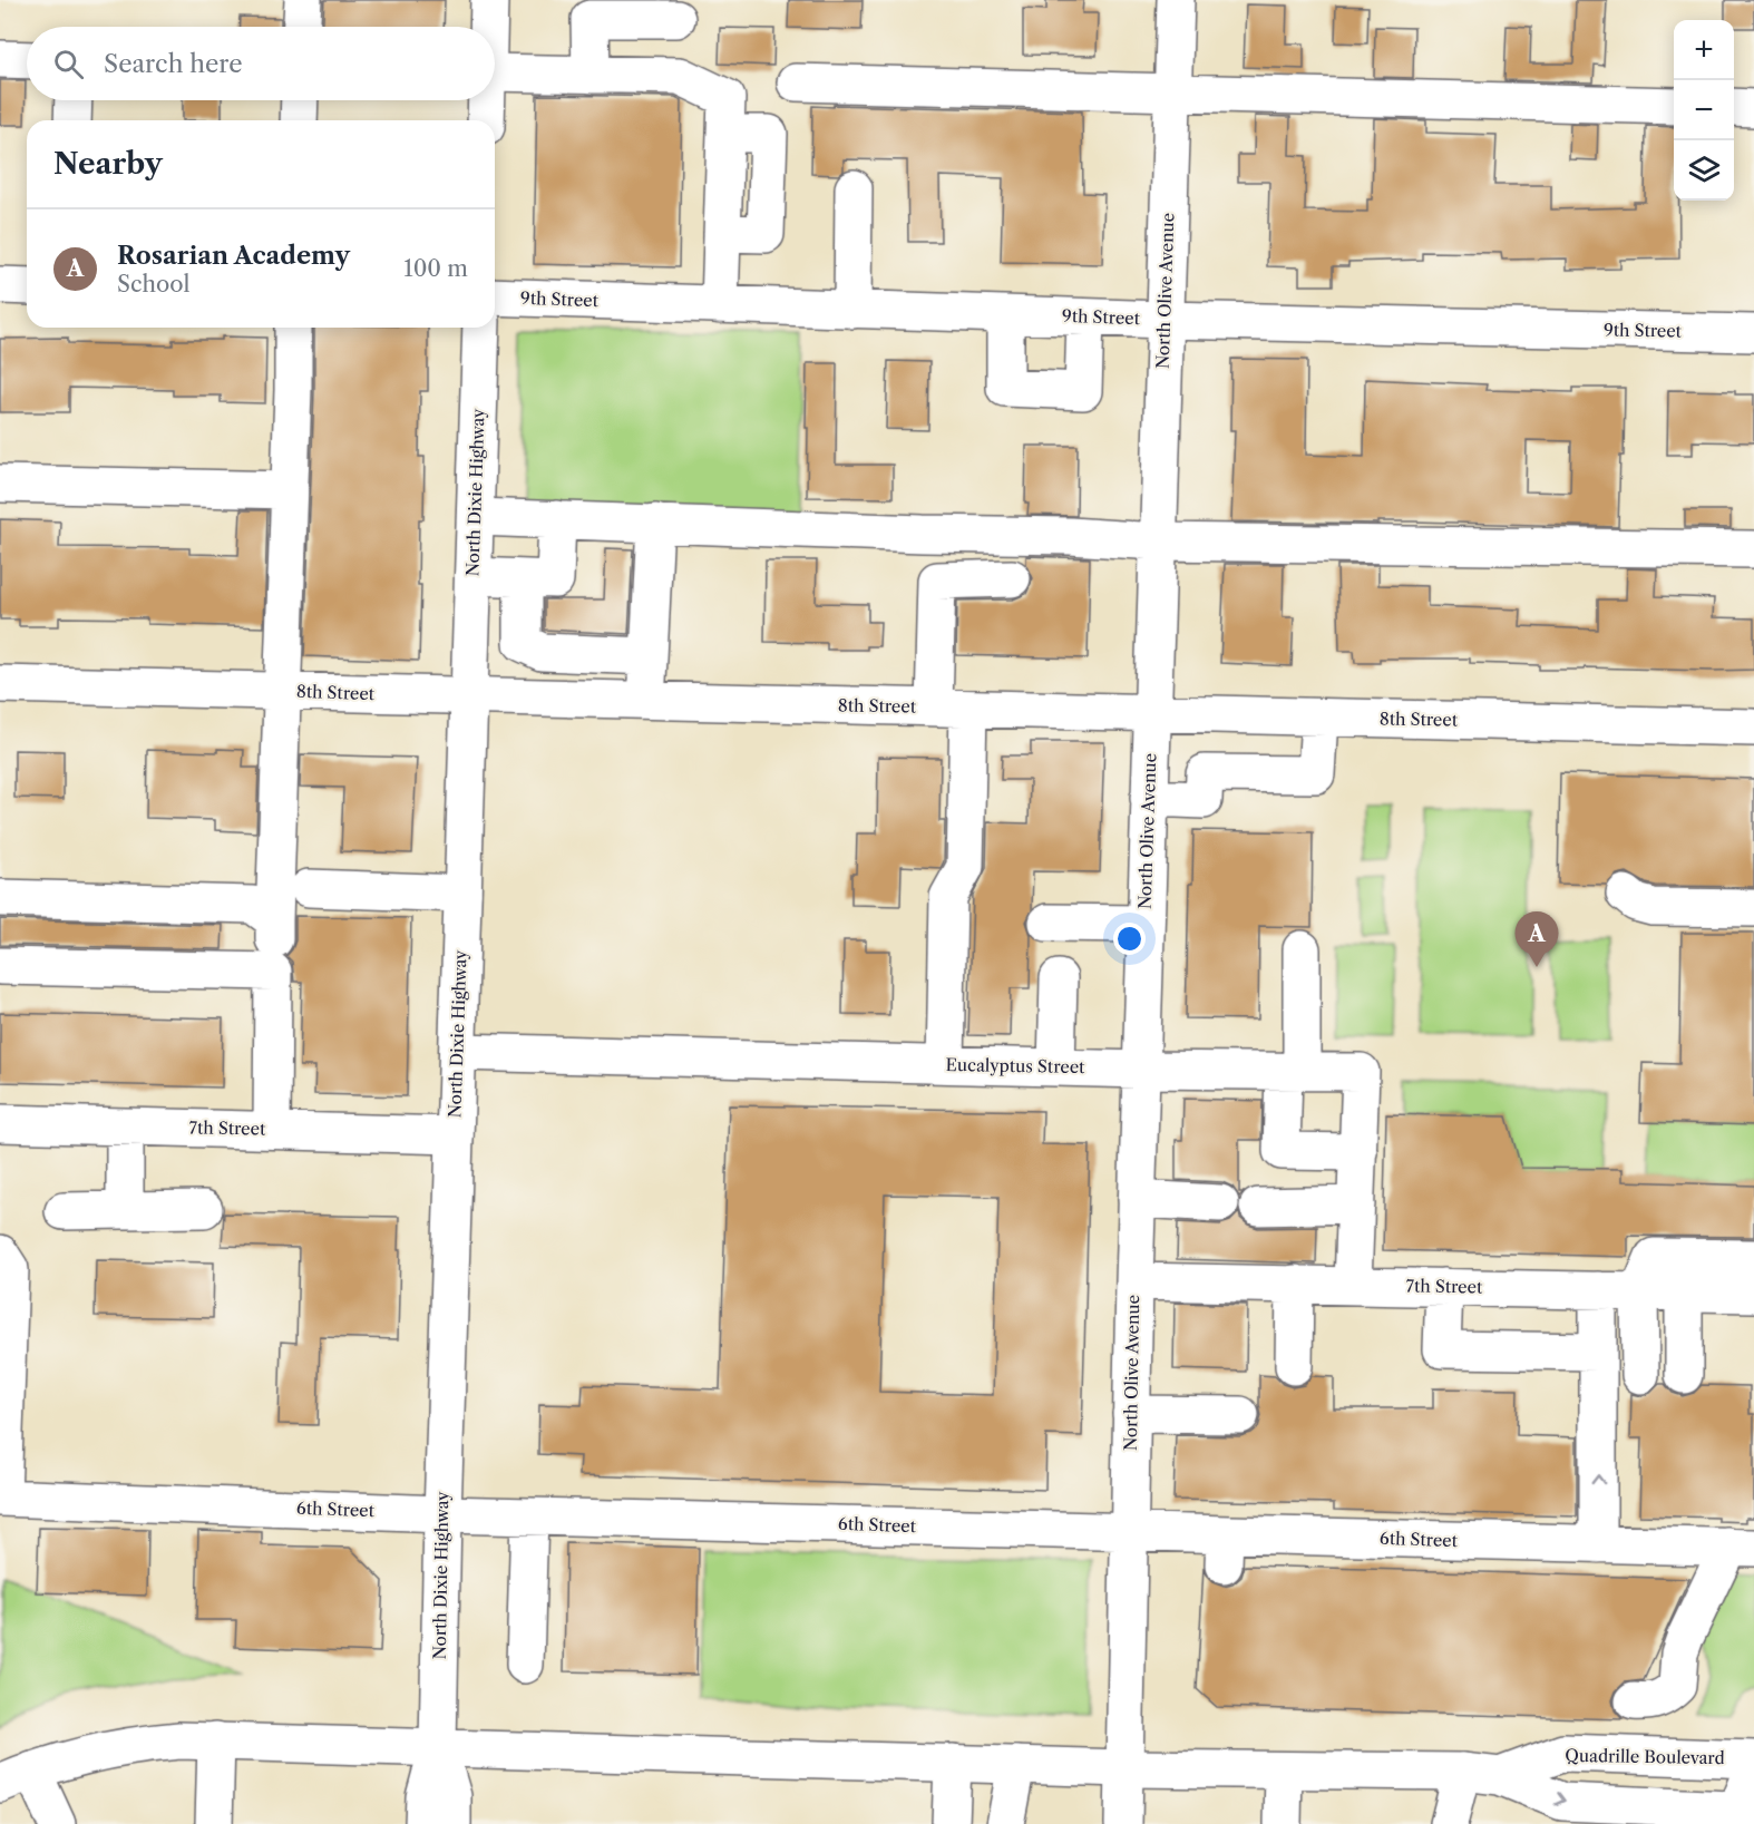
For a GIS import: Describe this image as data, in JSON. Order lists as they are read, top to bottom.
{
  "streets": {
    "street": [
      "North Olive Avenue",
      "9th Street",
      "North Dixie Highway",
      "8th Street",
      "Eucalyptus Street",
      "7th Street",
      "6th Street",
      "Quadrille Boulevard"
    ]
  },
  "crossings": [
    ["North Olive Avenue", "9th Street"],
    ["North Olive Avenue", "8th Street"],
    ["North Olive Avenue", "Eucalyptus Street"],
    ["North Olive Avenue", "7th Street"],
    ["North Olive Avenue", "6th Street"],
    ["North Dixie Highway", "8th Street"],
    ["North Dixie Highway", "Eucalyptus Street"],
    ["North Dixie Highway", "7th Street"],
    ["North Dixie Highway", "6th Street"],
    ["Eucalyptus Street", "7th Street"]
  ],
  "page": {
    "map_buttons": ["+", "−"],
    "search": "Search here",
    "heading": "Nearby",
    "list": [
      {
        "mark": "A",
        "name": "Rosarian Academy",
        "note": "School",
        "value": "100 m"
      }
    ],
    "pins": "A"
  }
}
